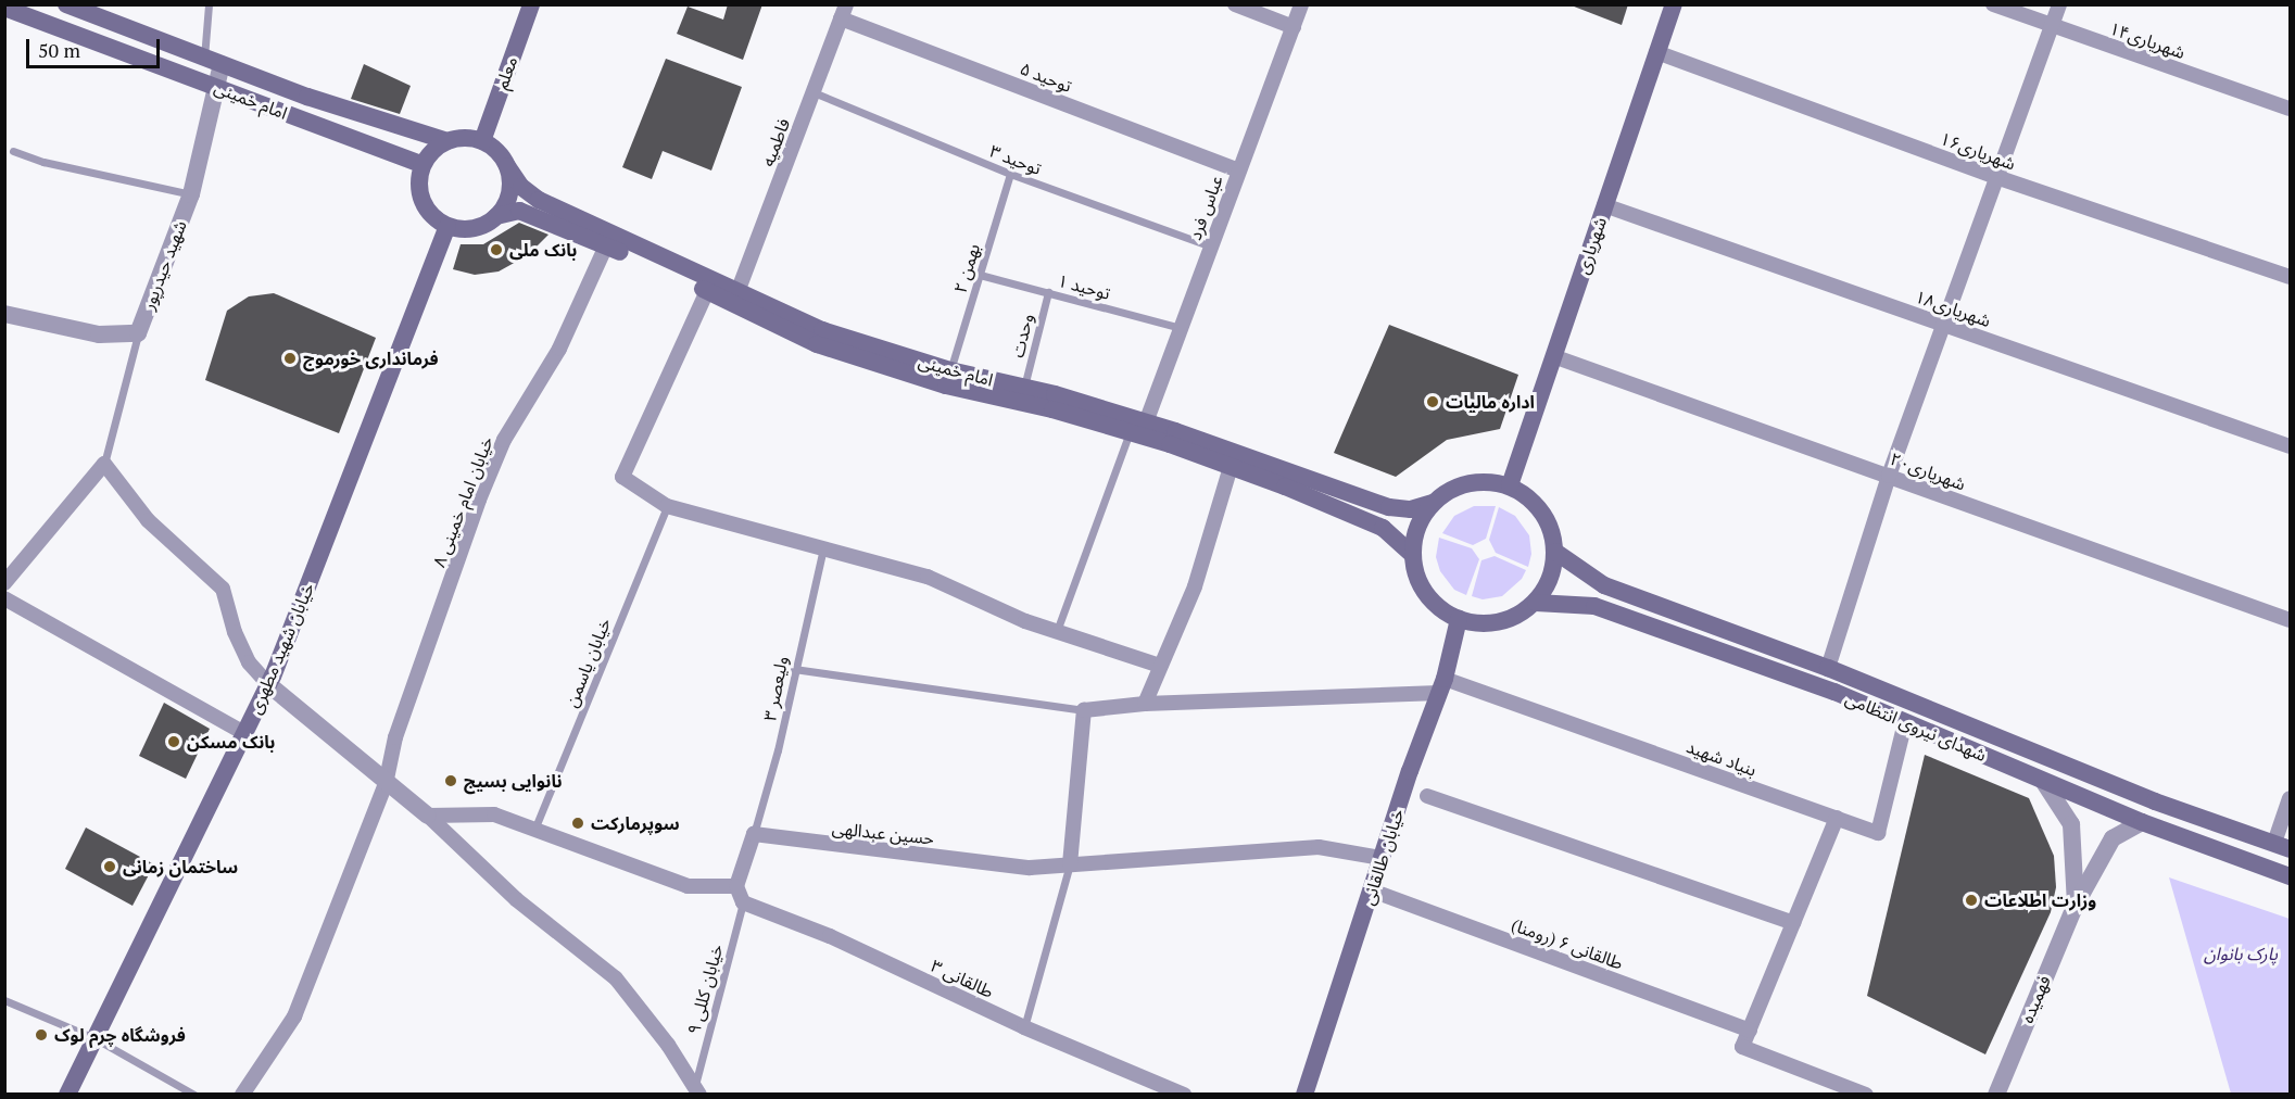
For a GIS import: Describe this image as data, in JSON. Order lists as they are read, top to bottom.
{
  "streets": {
    "main road": [
      "معلم",
      "امام خمینی",
      "شهریاری",
      "خیابان شهید مطهری",
      "شهدای نیروی انتظامی",
      "خیابان طالقانی"
    ],
    "street": [
      "شهریاری۱۴",
      "توحید ۵",
      "فاطمیه",
      "شهریاری۱۶",
      "عباس فرد",
      "شهید حیدرپور",
      "شهریاری۱۸",
      "شهریاری۲۰",
      "خیابان امام خمینی ۸",
      "بنیاد شهید",
      "حسین عبدالهی",
      "طالقانی ۶ (رومنا)",
      "طالقانی ۳",
      "فهمیده"
    ],
    "lane": [
      "توحید ۳",
      "بهمن ۲",
      "توحید ۱",
      "وحدت",
      "خیابان یاسمن",
      "ولیعصر ۳",
      "خیابان کللی ۹"
    ]
  },
  "crossings": [
    ["معلم", "امام خمینی"],
    ["معلم", "خیابان شهید مطهری"],
    ["توحید ۵", "فاطمیه"],
    ["توحید ۵", "عباس فرد"],
    ["امام خمینی", "فاطمیه"],
    ["امام خمینی", "عباس فرد"],
    ["امام خمینی", "شهریاری"],
    ["امام خمینی", "شهید حیدرپور"],
    ["امام خمینی", "بهمن ۲"],
    ["امام خمینی", "وحدت"],
    ["امام خمینی", "خیابان امام خمینی ۸"],
    ["امام خمینی", "خیابان شهید مطهری"],
    ["امام خمینی", "شهدای نیروی انتظامی"],
    ["امام خمینی", "خیابان طالقانی"],
    ["فاطمیه", "توحید ۳"],
    ["شهریاری۱۶", "شهریاری"],
    ["توحید ۳", "عباس فرد"],
    ["توحید ۳", "بهمن ۲"],
    ["عباس فرد", "توحید ۱"],
    ["شهریاری", "شهریاری۱۸"],
    ["شهریاری", "شهریاری۲۰"],
    ["شهریاری", "شهدای نیروی انتظامی"],
    ["شهریاری", "خیابان طالقانی"],
    ["بهمن ۲", "توحید ۱"],
    ["توحید ۱", "وحدت"],
    ["ولیعصر ۳", "حسین عبدالهی"],
    ["شهدای نیروی انتظامی", "بنیاد شهید"],
    ["شهدای نیروی انتظامی", "خیابان طالقانی"],
    ["شهدای نیروی انتظامی", "فهمیده"],
    ["بنیاد شهید", "خیابان طالقانی"],
    ["حسین عبدالهی", "خیابان طالقانی"],
    ["خیابان طالقانی", "طالقانی ۶ (رومنا)"],
    ["طالقانی ۳", "خیابان کللی ۹"]
  ],
  "parks": ["پارک بانوان"],
  "places": [
    "بانک ملی",
    "فرمانداری خورموج",
    "اداره مالیات",
    "بانک مسکن",
    "نانوایی بسیج",
    "سوپرمارکت",
    "ساختمان زمانی",
    "وزارت اطلاعات",
    "فروشگاه چرم لوک"
  ],
  "scale_bar": "50 m"
}
